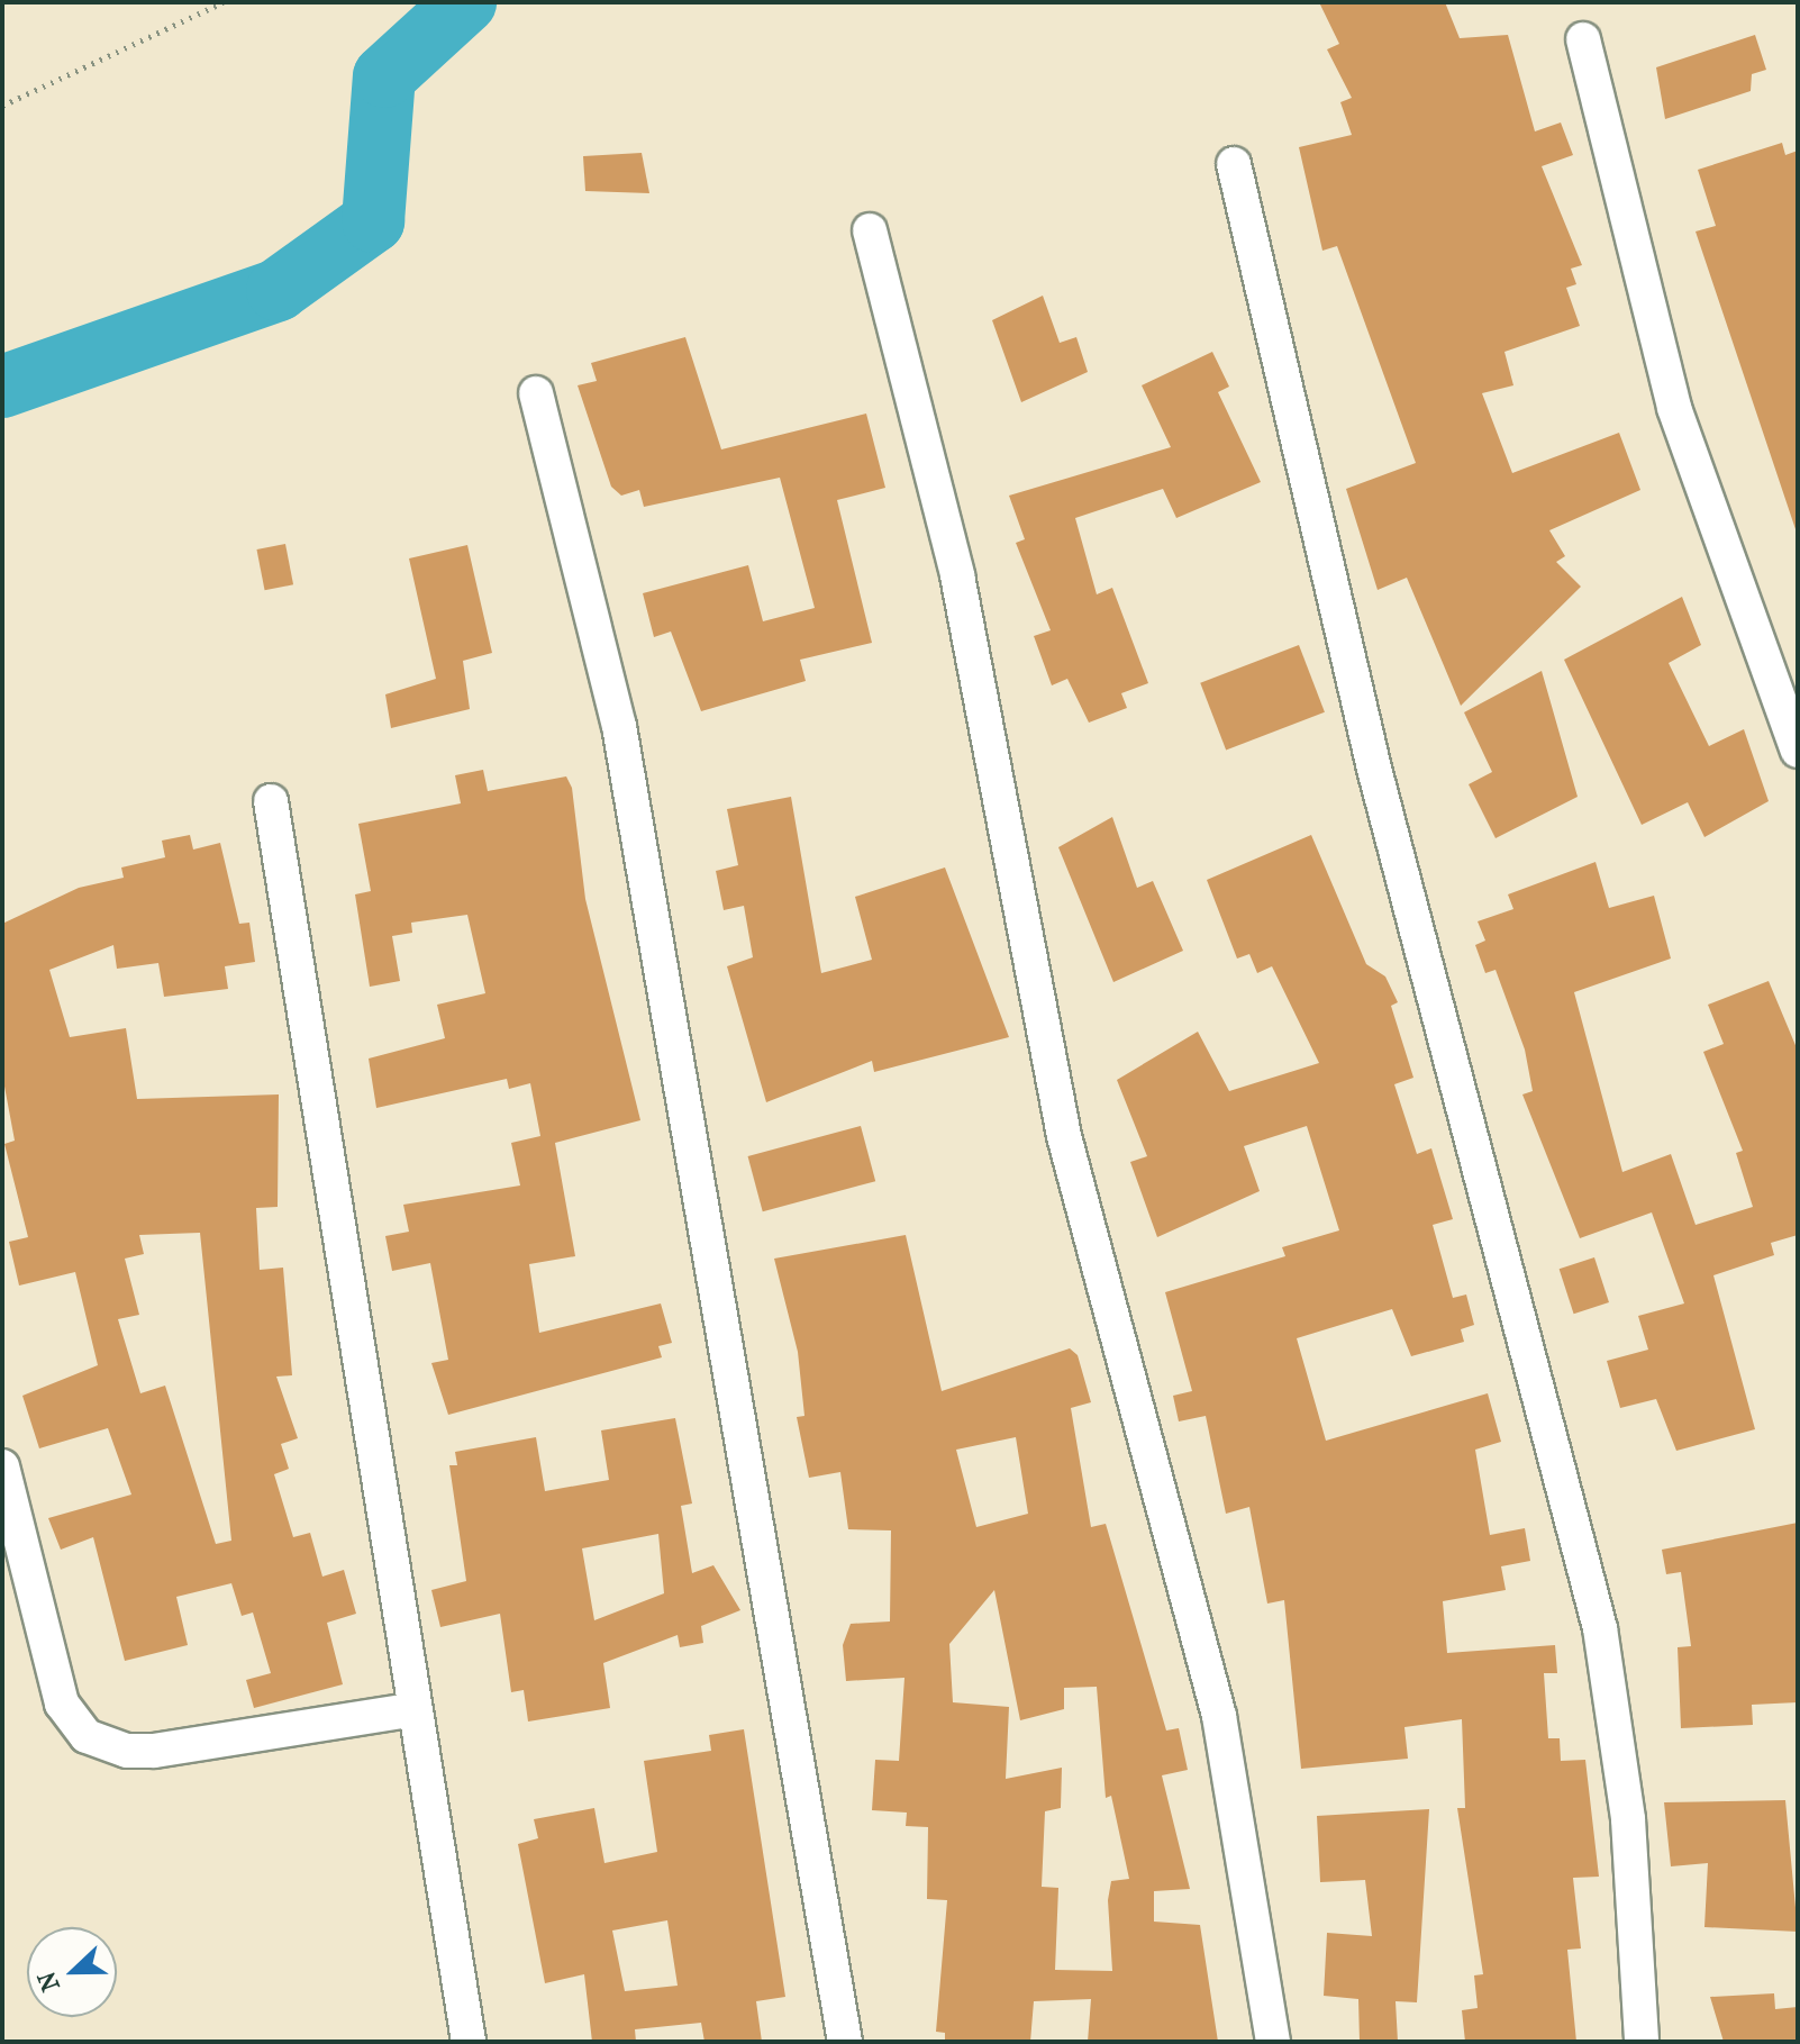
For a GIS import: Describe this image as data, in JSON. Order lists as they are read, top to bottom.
{
  "north": "left"
}
